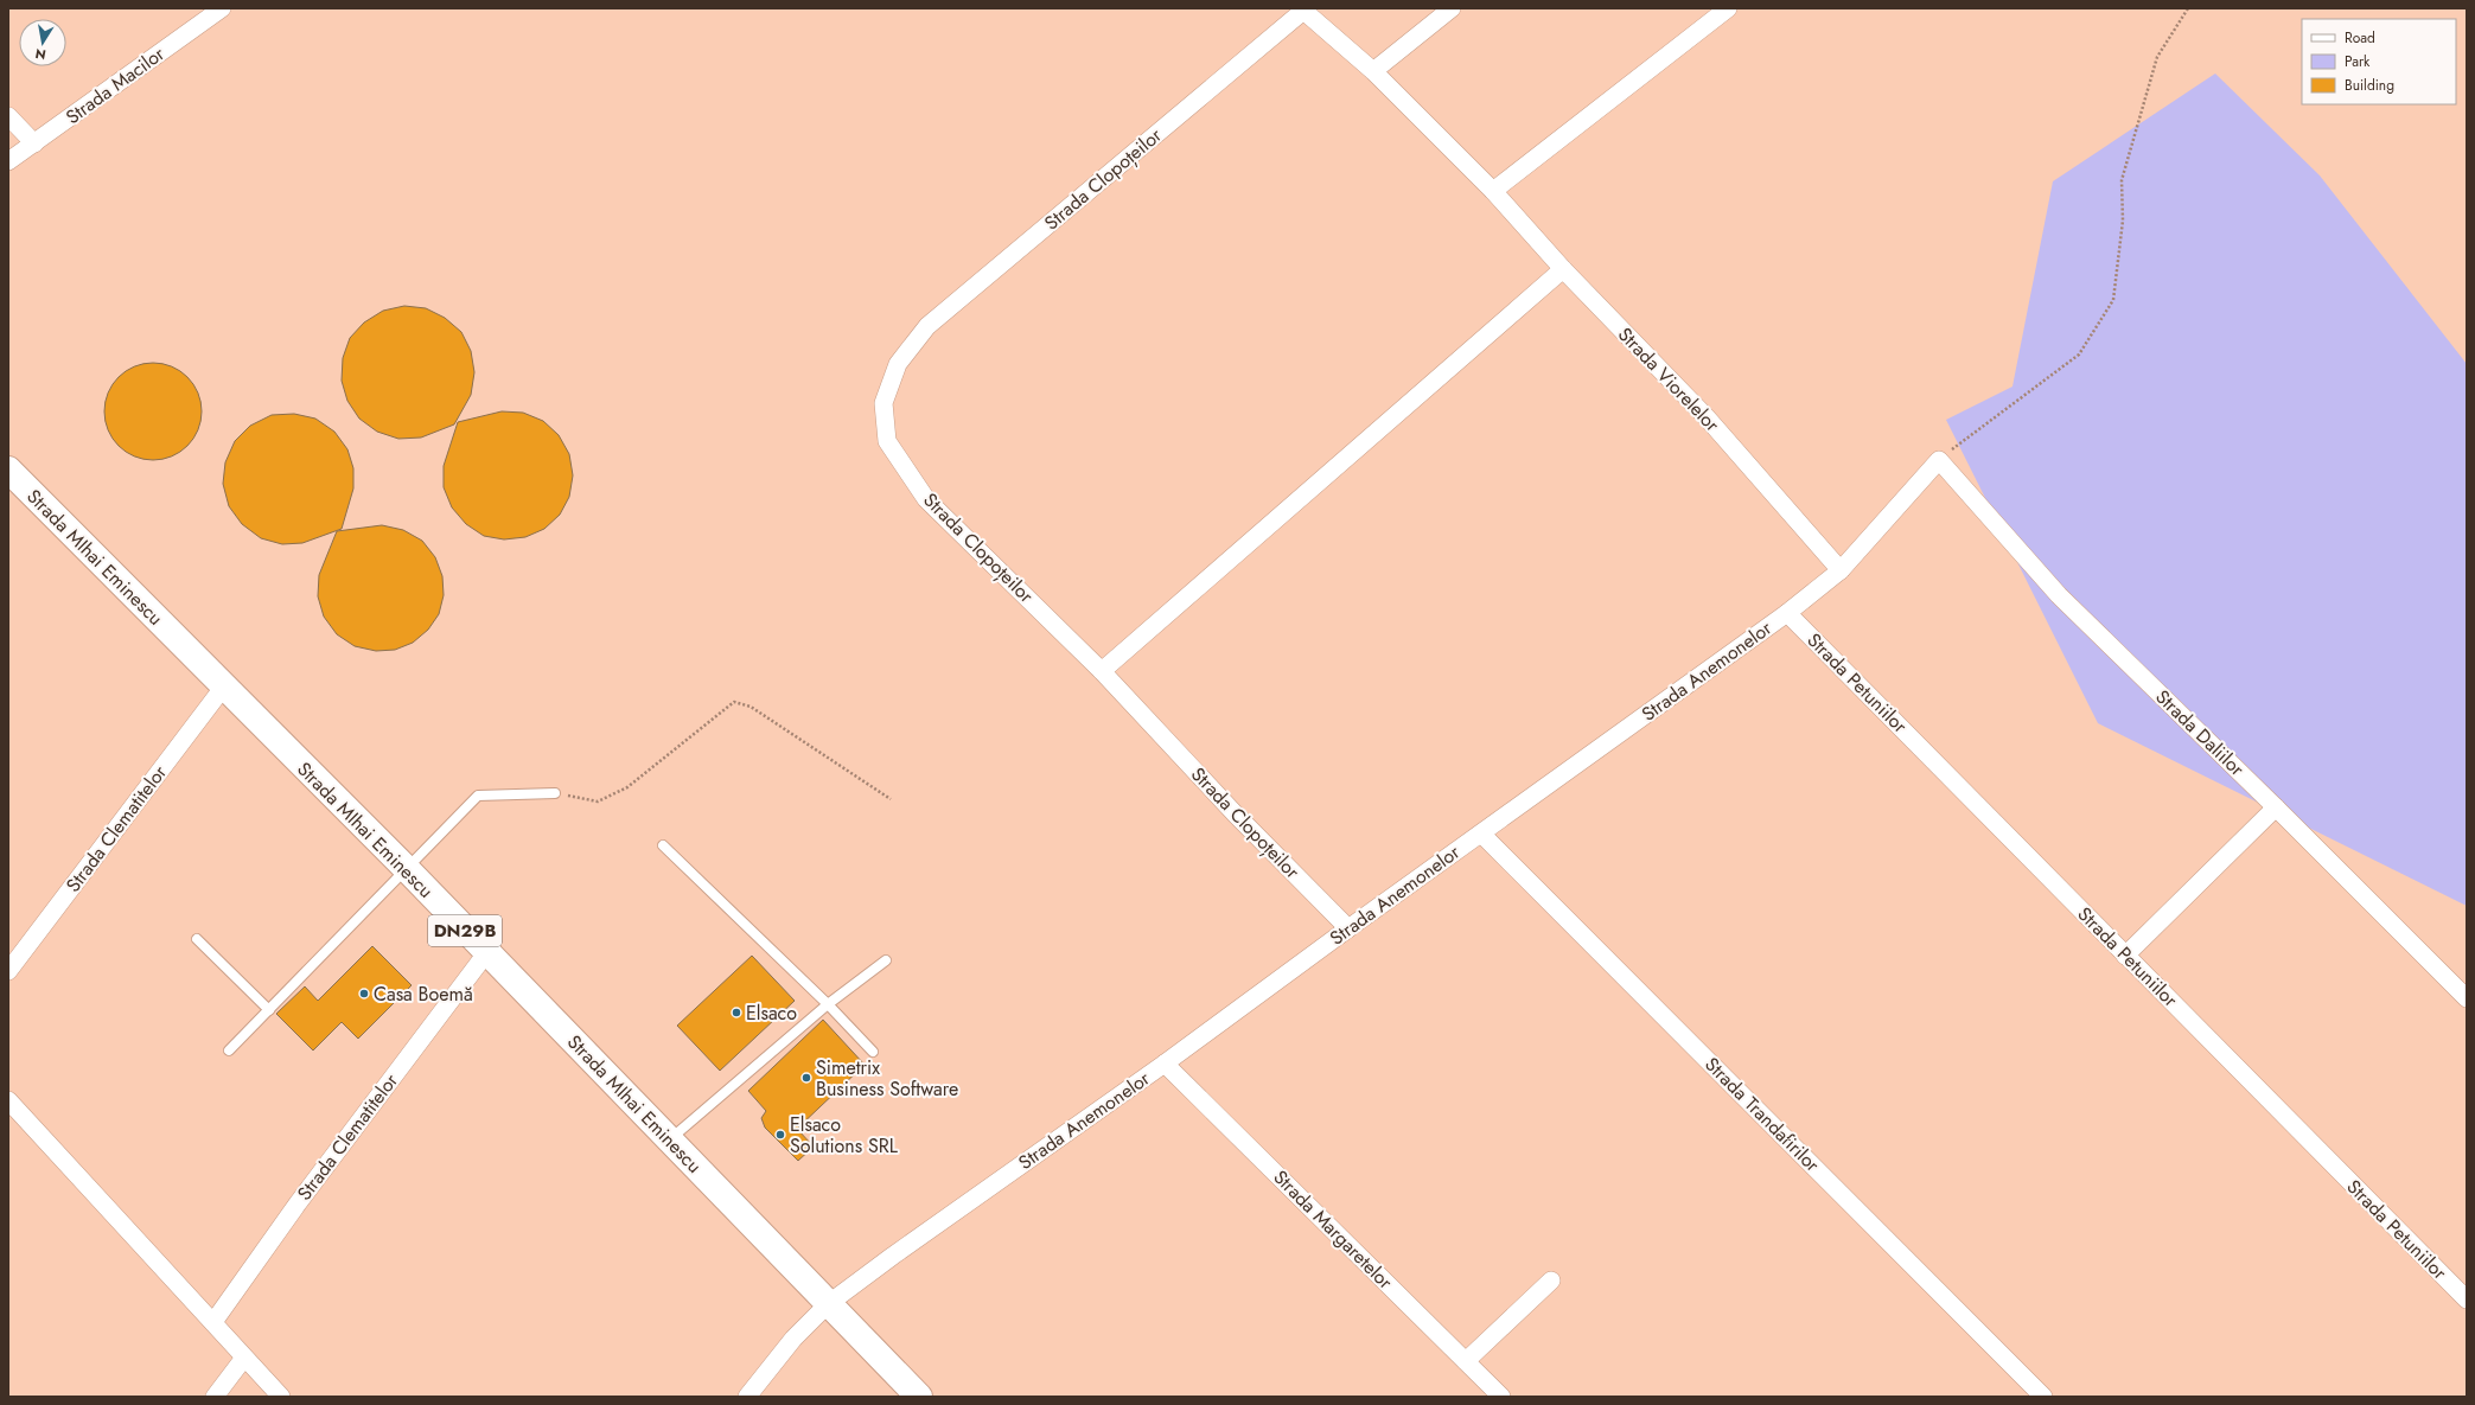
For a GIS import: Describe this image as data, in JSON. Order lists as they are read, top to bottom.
{
  "streets": {
    "main road": ["Strada MIhai Eminescu", "DN29B"],
    "street": [
      "Strada Macilor",
      "Strada Clopoțeilor",
      "Strada Viorelelor",
      "Strada Anemonelor",
      "Strada Petuniilor",
      "Strada Daliilor",
      "Strada Clematitelor",
      "Strada Trandafirilor",
      "Strada Margaretelor"
    ]
  },
  "crossings": [
    ["Strada Clopoțeilor", "Strada Viorelelor"],
    ["Strada Clopoțeilor", "Strada Anemonelor"],
    ["Strada Viorelelor", "Strada Anemonelor"],
    ["Strada MIhai Eminescu", "Strada Anemonelor"],
    ["Strada MIhai Eminescu", "Strada Clematitelor"],
    ["Strada Anemonelor", "Strada Petuniilor"],
    ["Strada Anemonelor", "Strada Daliilor"],
    ["Strada Anemonelor", "Strada Trandafirilor"],
    ["Strada Anemonelor", "Strada Margaretelor"]
  ],
  "places": [
    "Casa Boemă",
    "Elsaco",
    "Simetrix Business Software",
    "Elsaco Solutions SRL"
  ],
  "legend": ["Road", "Park", "Building"],
  "north": "bottom"
}
